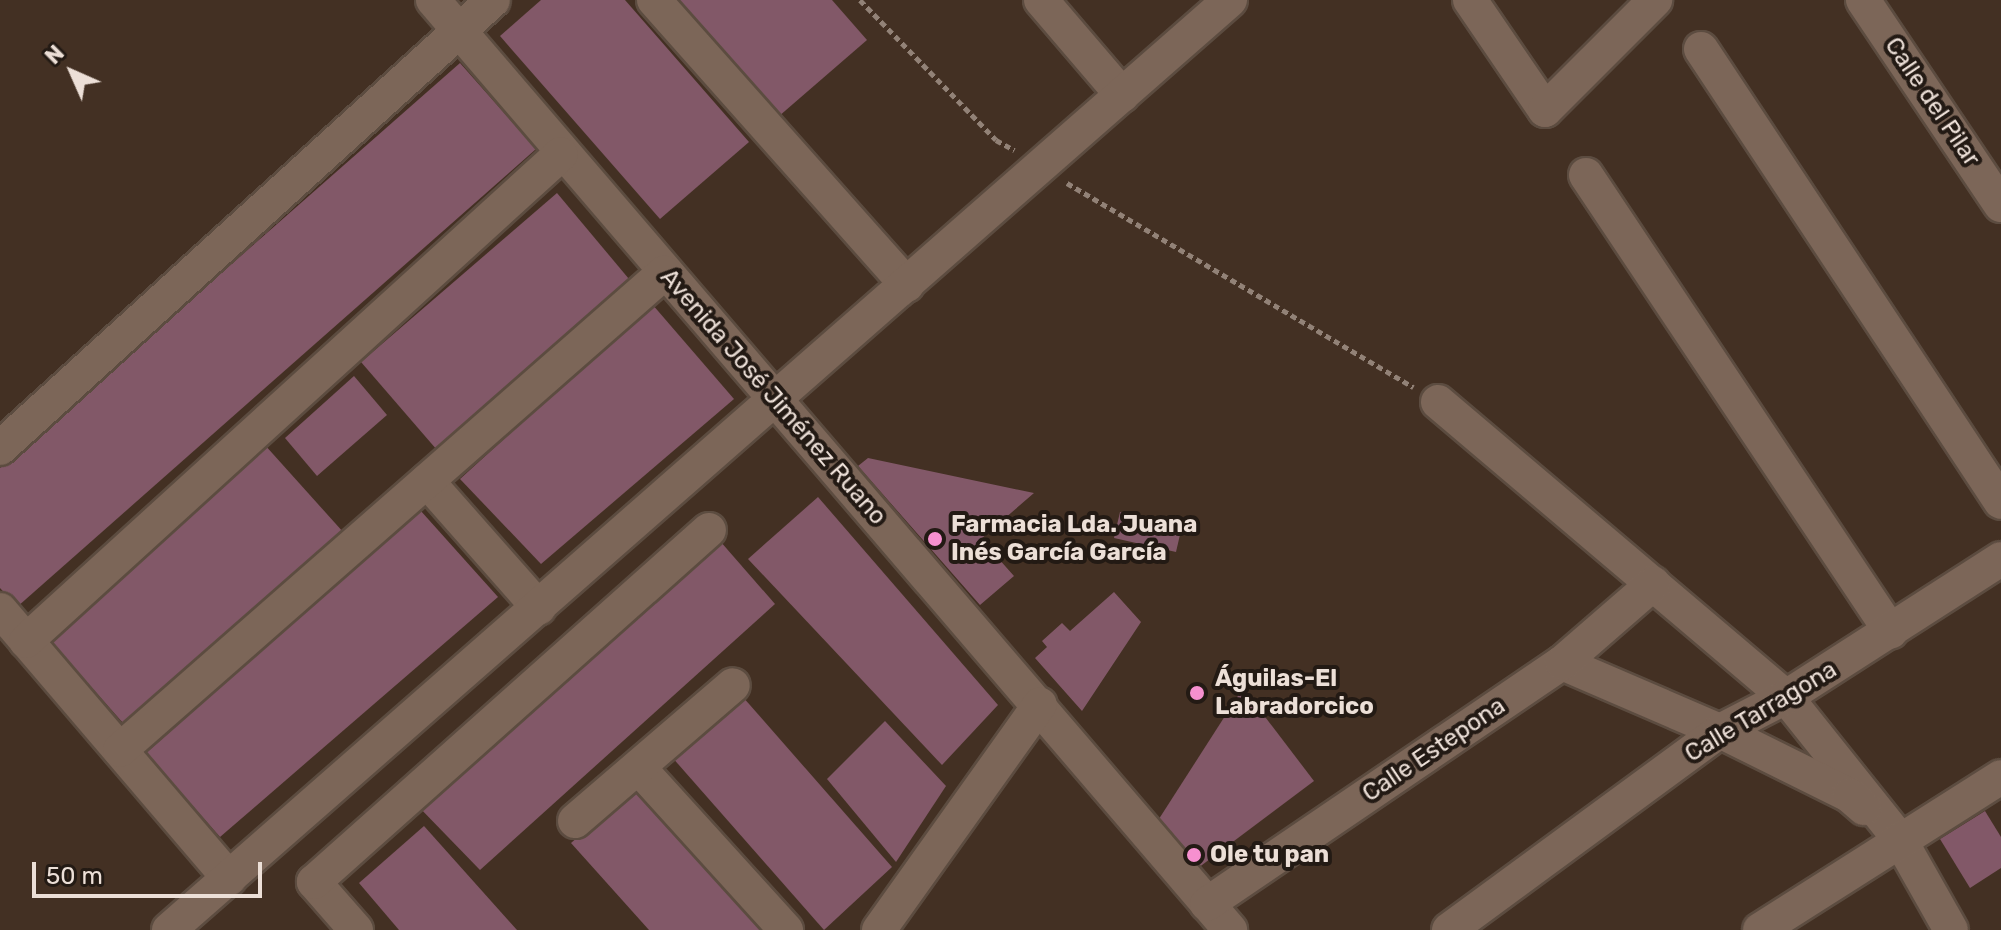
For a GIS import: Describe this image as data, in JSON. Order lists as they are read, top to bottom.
{
  "streets": {
    "street": [
      "Calle del Pilar",
      "Avenida José Jiménez Ruano",
      "Calle Tarragona",
      "Calle Estepona"
    ]
  },
  "crossings": [
    ["Avenida José Jiménez Ruano", "Calle Estepona"]
  ],
  "places": ["Farmacia Lda. Juana Inés García García", "Águilas-El Labradorcico", "Ole tu pan"],
  "scale_bar": "50 m",
  "north": "top left"
}
